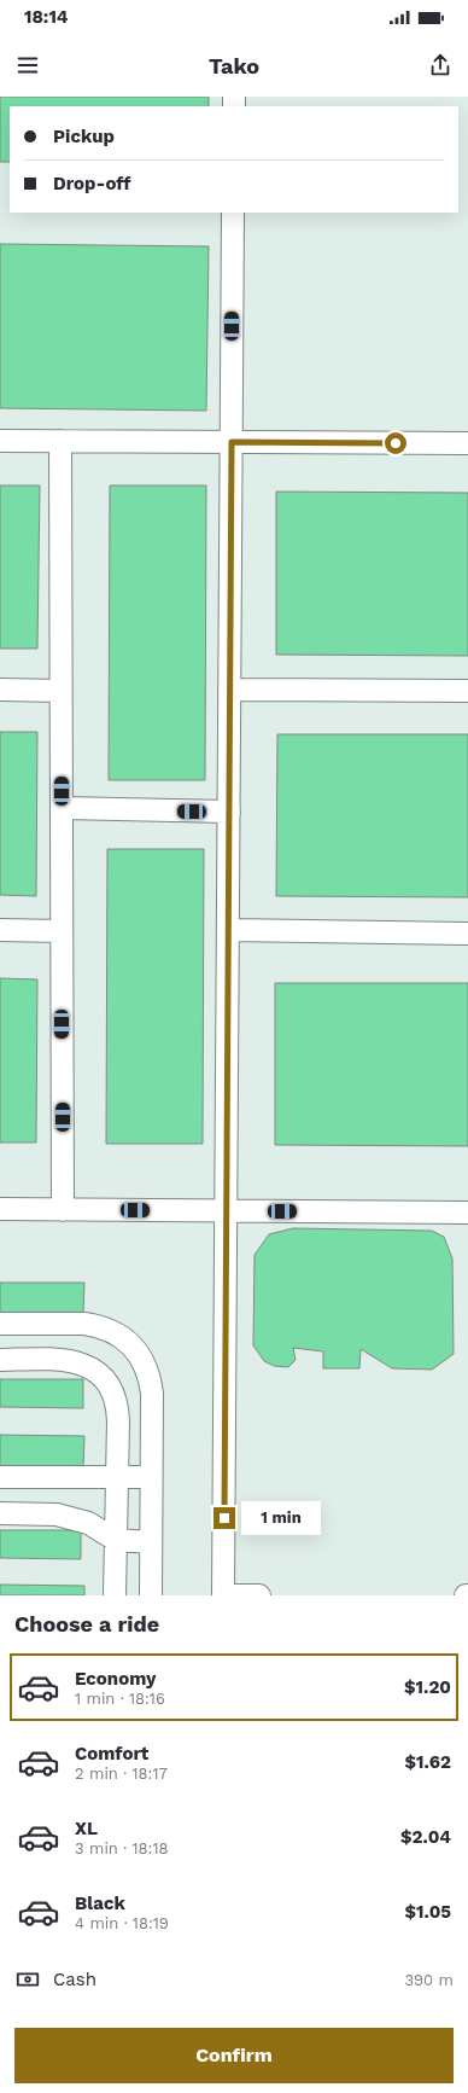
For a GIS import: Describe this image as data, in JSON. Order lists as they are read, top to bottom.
{
  "page": {
    "status": "18:14",
    "header": "Tako",
    "banner": ["Pickup", "Drop-off"],
    "bubble": "1 min",
    "heading": "Choose a ride",
    "list": [
      {
        "name": "Economy",
        "note": "1 min · 18:16",
        "value": "$1.20"
      },
      {
        "name": "Comfort",
        "note": "2 min · 18:17",
        "value": "$1.62"
      },
      {
        "name": "XL",
        "note": "3 min · 18:18",
        "value": "$2.04"
      },
      {
        "name": "Black",
        "note": "4 min · 18:19",
        "value": "$1.05"
      }
    ],
    "pay": ["Cash", "390 m"],
    "buttons": "Confirm"
  }
}
